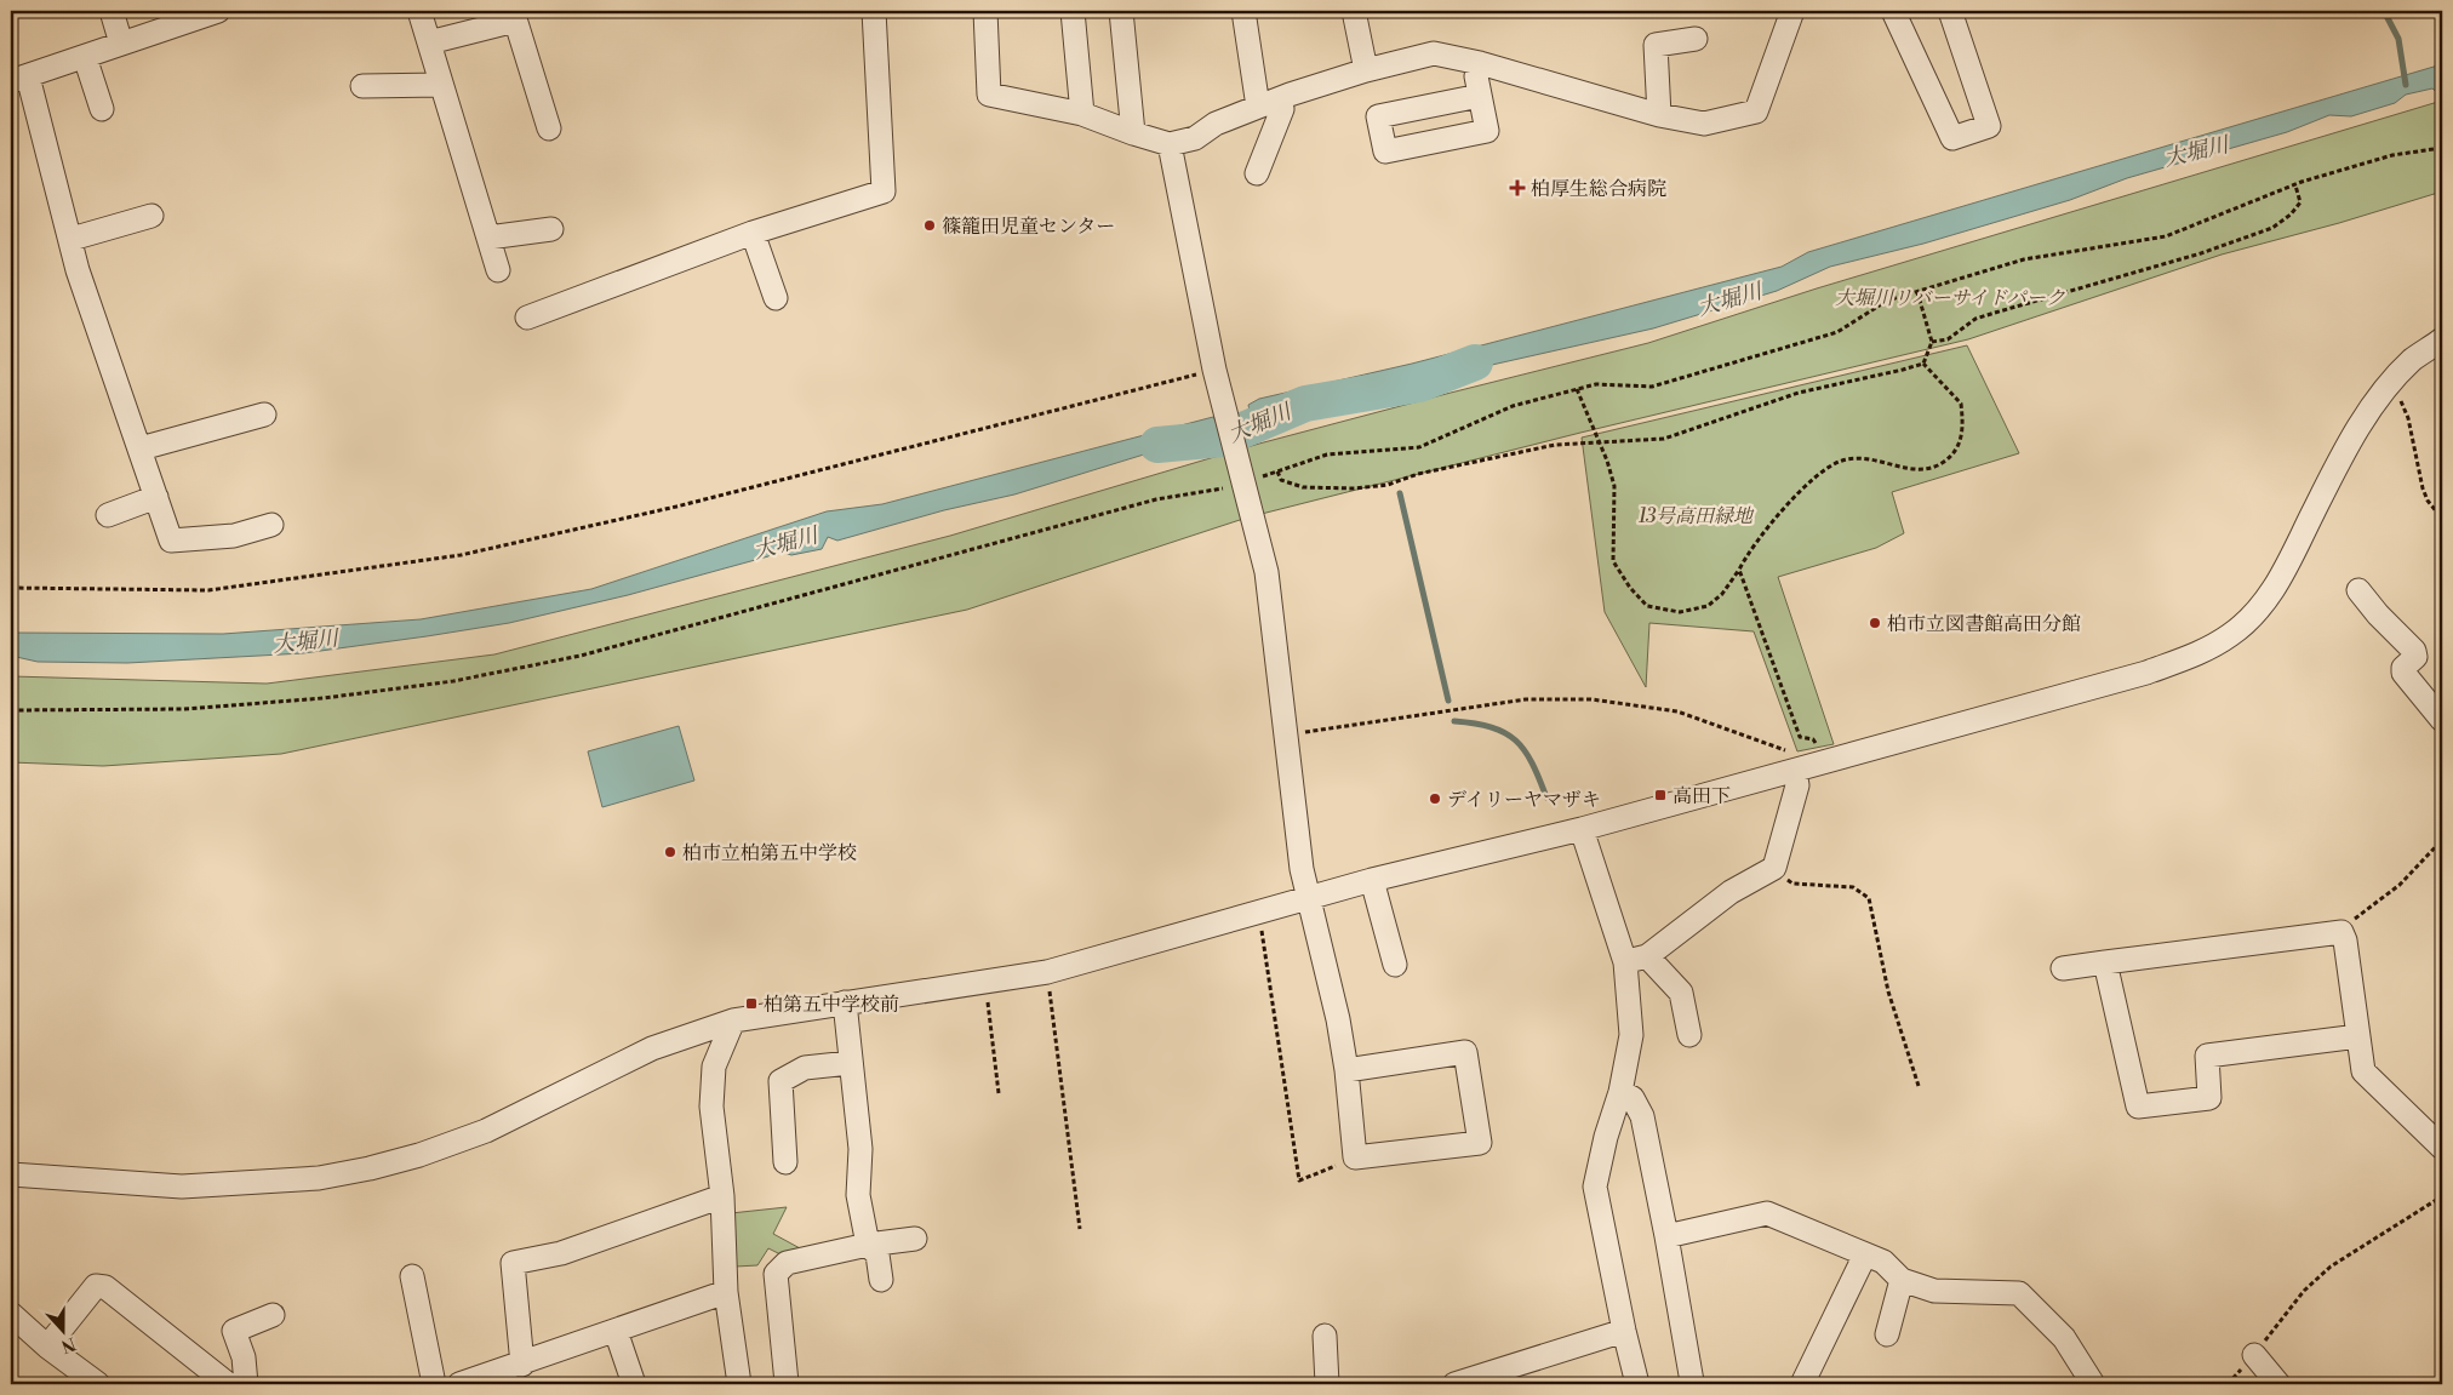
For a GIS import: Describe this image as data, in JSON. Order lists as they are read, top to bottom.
{
  "water": ["大堀川"],
  "parks": ["大堀川リバーサイドパーク", "13号高田緑地"],
  "places": {
    "health": ["柏厚生総合病院"],
    "other": [
      "篠籠田児童センター",
      "柏市立図書館高田分館",
      "デイリーヤマザキ",
      "柏市立柏第五中学校"
    ],
    "transit": ["高田下", "柏第五中学校前"]
  },
  "north": "bottom"
}
